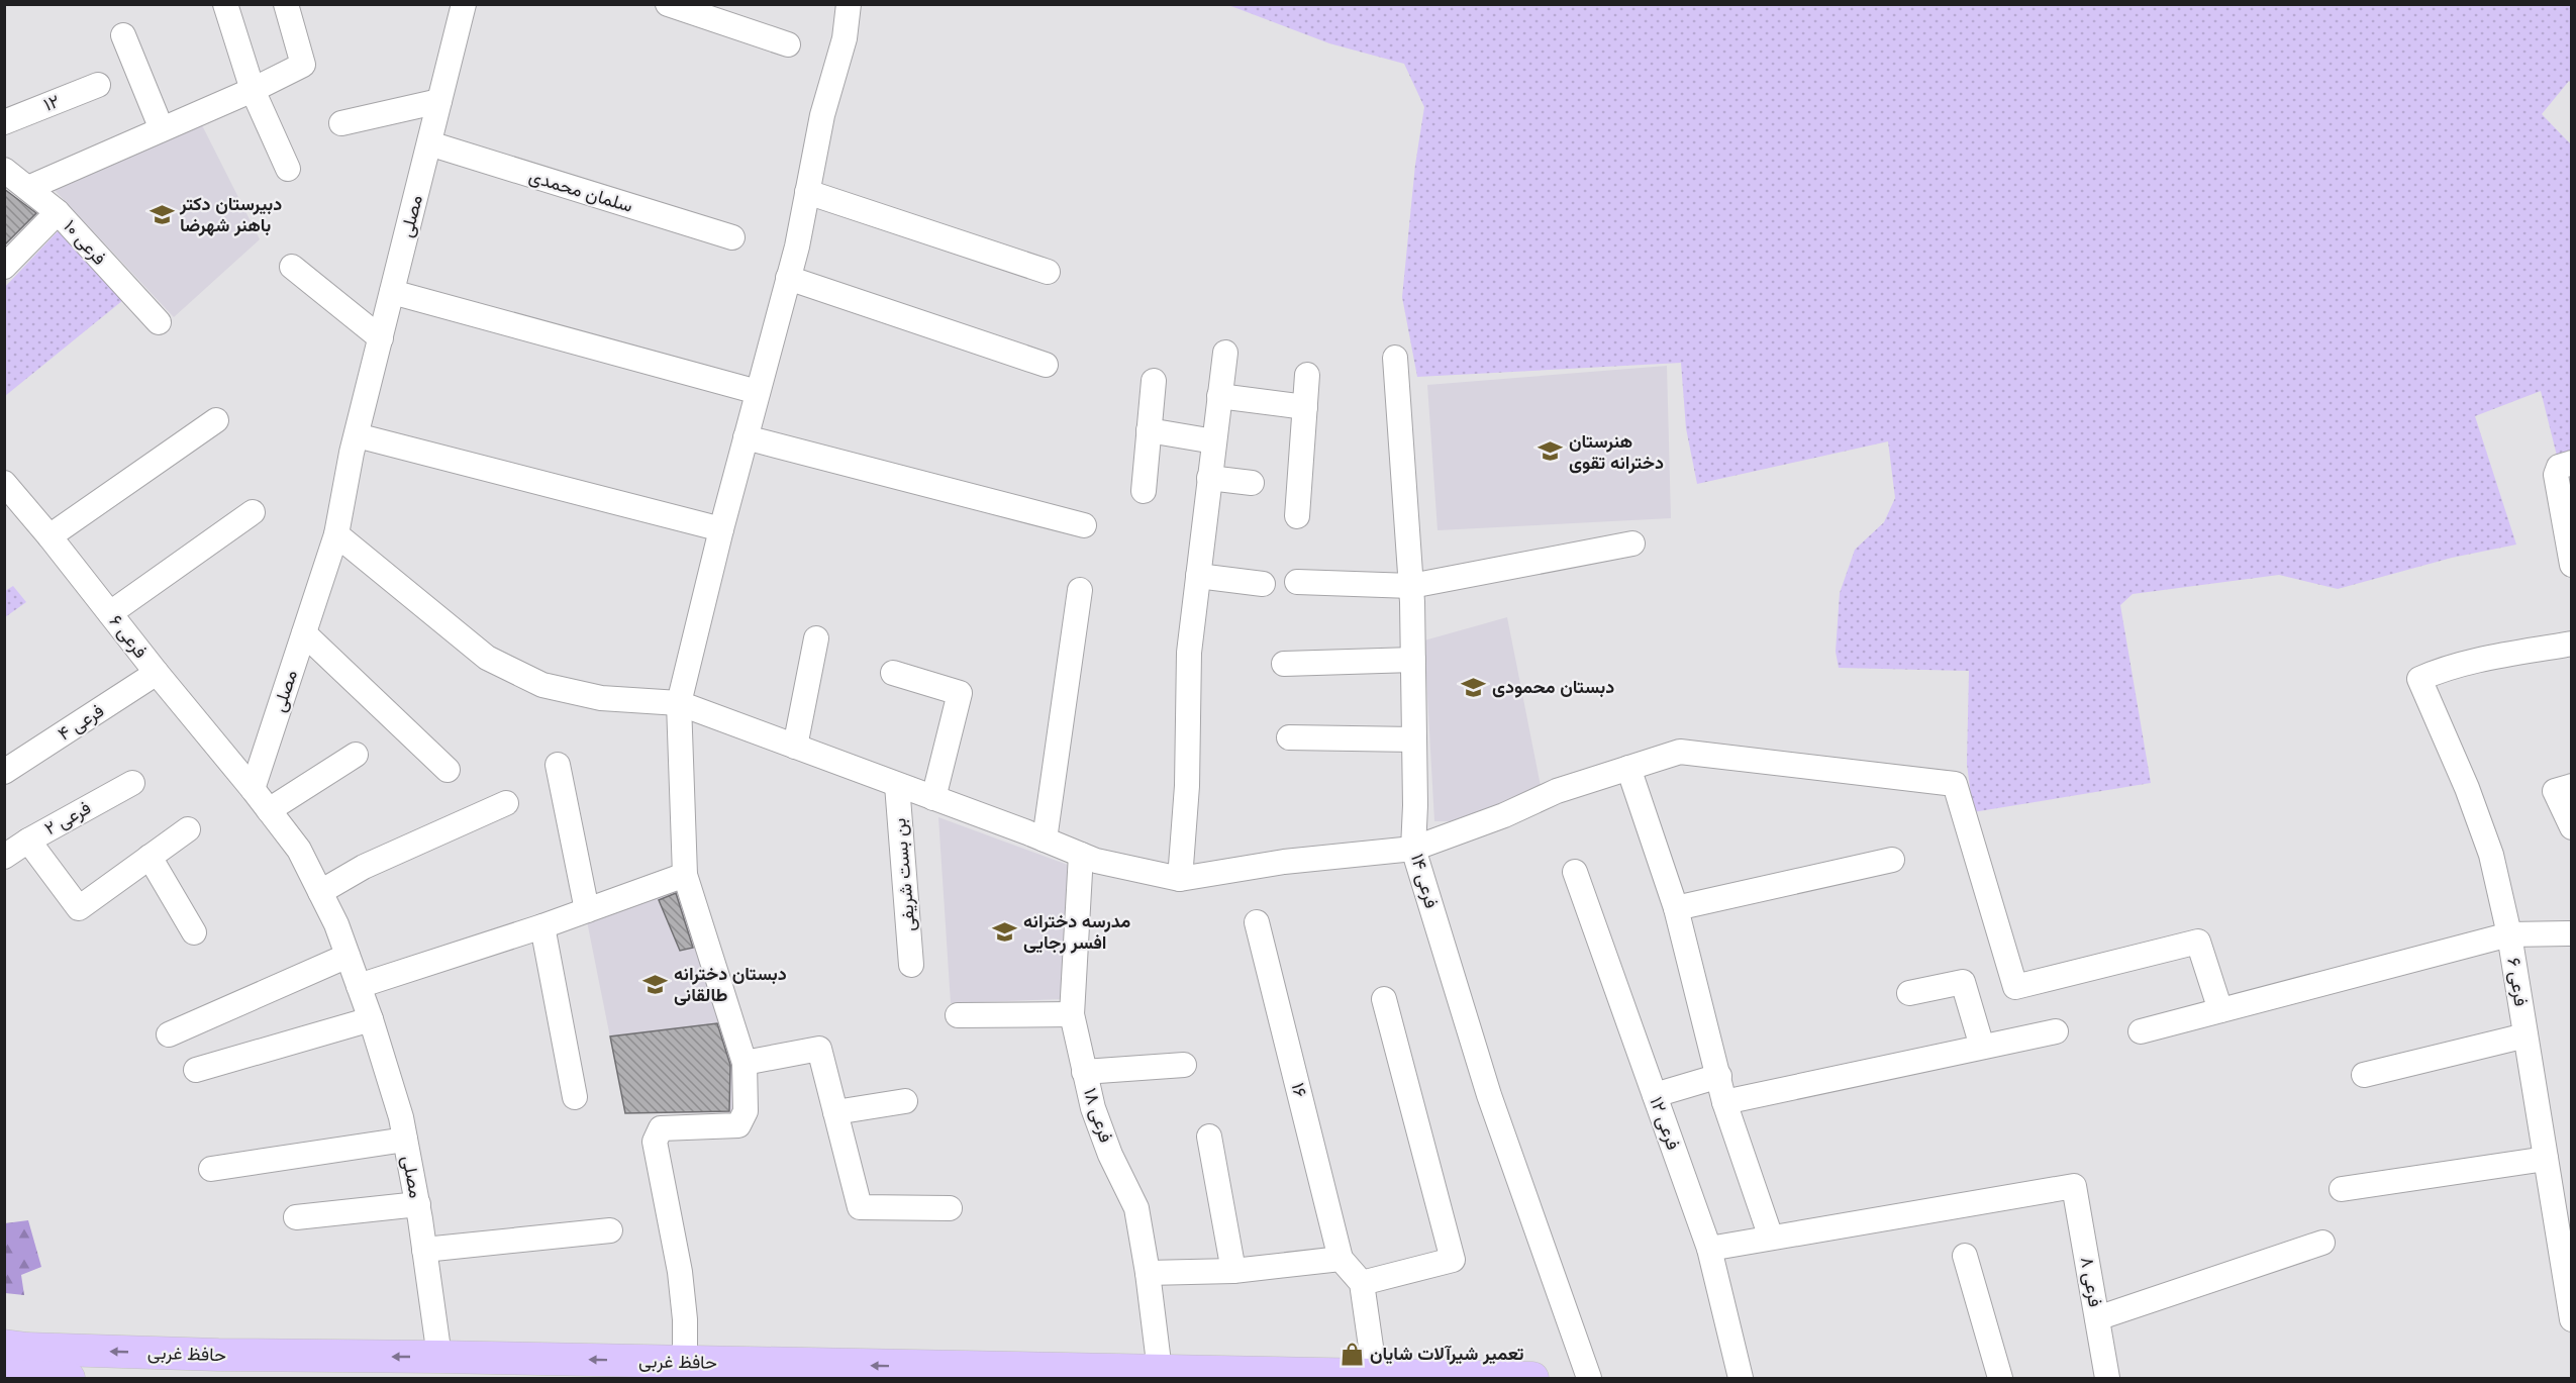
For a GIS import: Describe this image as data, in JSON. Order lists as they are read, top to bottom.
{
  "streets": {
    "main road": ["حافظ غربی"],
    "street": [
      "۱۲",
      "سلمان محمدی",
      "مصلی",
      "فرعی ۱۰",
      "فرعی ۶",
      "فرعی ۴",
      "فرعی ۲",
      "بن بست شریفی",
      "فرعی ۱۴",
      "۱۶",
      "فرعی ۱۸",
      "فرعی ۱۲",
      "فرعی ۸"
    ]
  },
  "crossings": [
    ["سلمان محمدی", "مصلی"],
    ["مصلی", "فرعی ۶"],
    ["مصلی", "حافظ غربی"],
    ["فرعی ۶", "فرعی ۴"],
    ["۱۶", "حافظ غربی"],
    ["فرعی ۱۸", "حافظ غربی"]
  ],
  "one_way": ["حافظ غربی"],
  "places": {
    "school or university": [
      "دبیرستان دکتر باهنر شهرضا",
      "هنرستان دخترانه تقوی",
      "دبستان محمودی",
      "مدرسه دخترانه افسر رجایی",
      "دبستان دخترانه طالقانی"
    ],
    "shop": ["تعمیر شیرآلات شایان"]
  }
}
